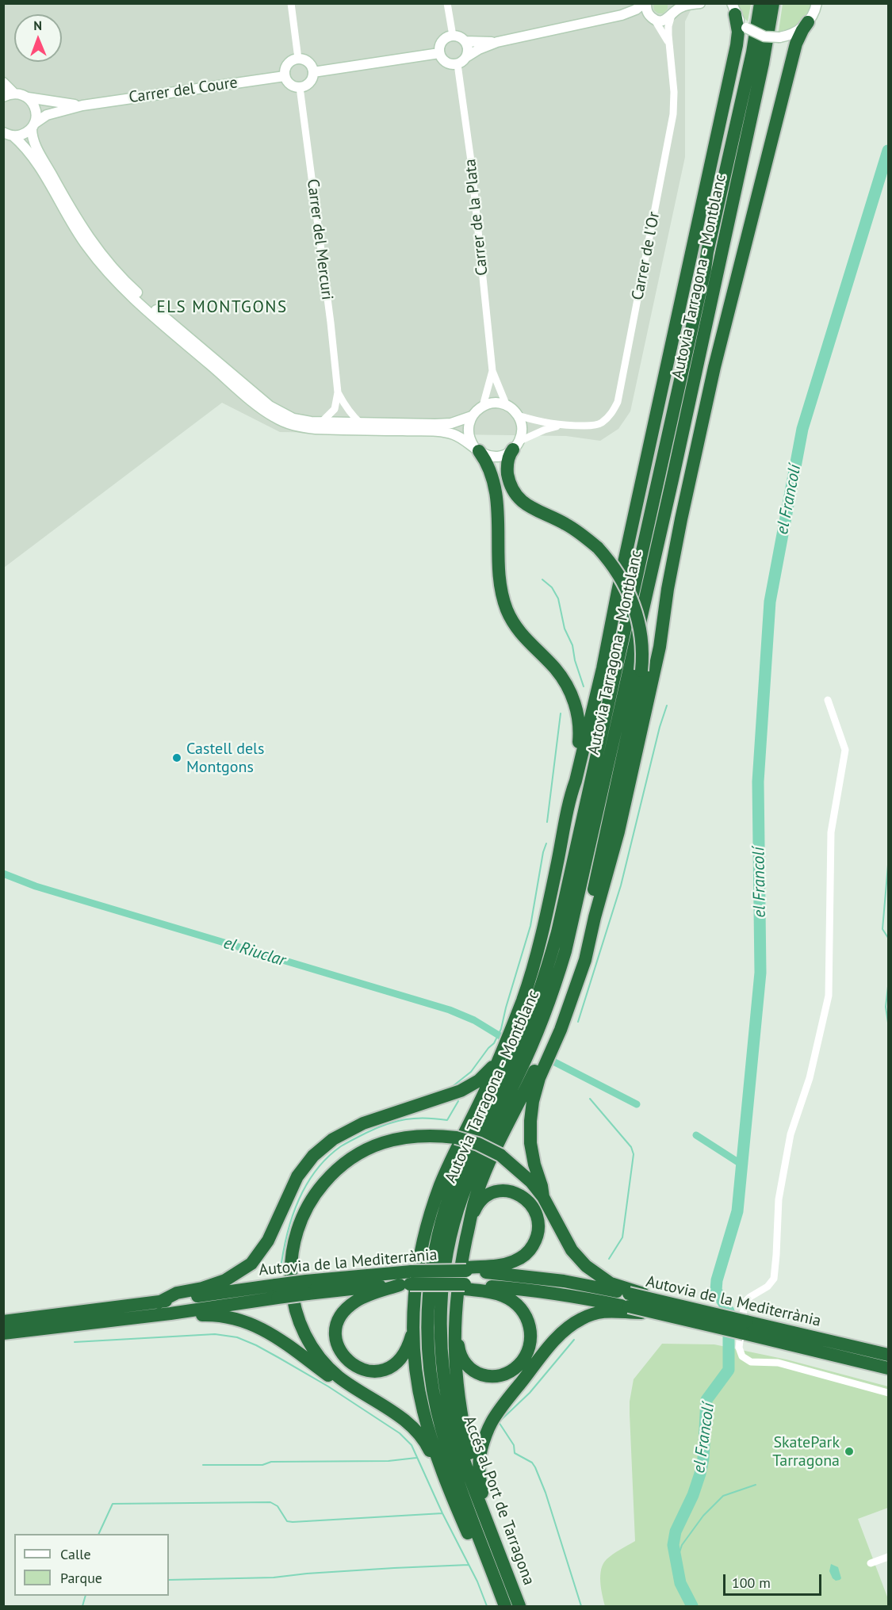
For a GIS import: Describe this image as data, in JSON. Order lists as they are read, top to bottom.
{
  "streets": {
    "highway": ["Autovia Tarragona - Montblanc", "Autovia de la Mediterrània", "Accés al Port de Tarragona"],
    "main road": ["Carrer del Coure"],
    "street": ["Carrer de la Plata", "Carrer del Mercuri", "Carrer de l'Or"]
  },
  "crossings": [
    ["Carrer del Coure", "Carrer del Mercuri"],
    ["Carrer de la Plata", "Carrer de l'Or"],
    ["Autovia Tarragona - Montblanc", "Autovia de la Mediterrània"],
    ["Autovia Tarragona - Montblanc", "Accés al Port de Tarragona"],
    ["Autovia de la Mediterrània", "Accés al Port de Tarragona"]
  ],
  "districts": ["ELS MONTGONS"],
  "water": ["el Francolí", "el Riuclar"],
  "places": ["Castell dels Montgons", "SkatePark Tarragona"],
  "legend": ["Calle", "Parque"],
  "scale_bar": "100 m",
  "north": "top"
}
